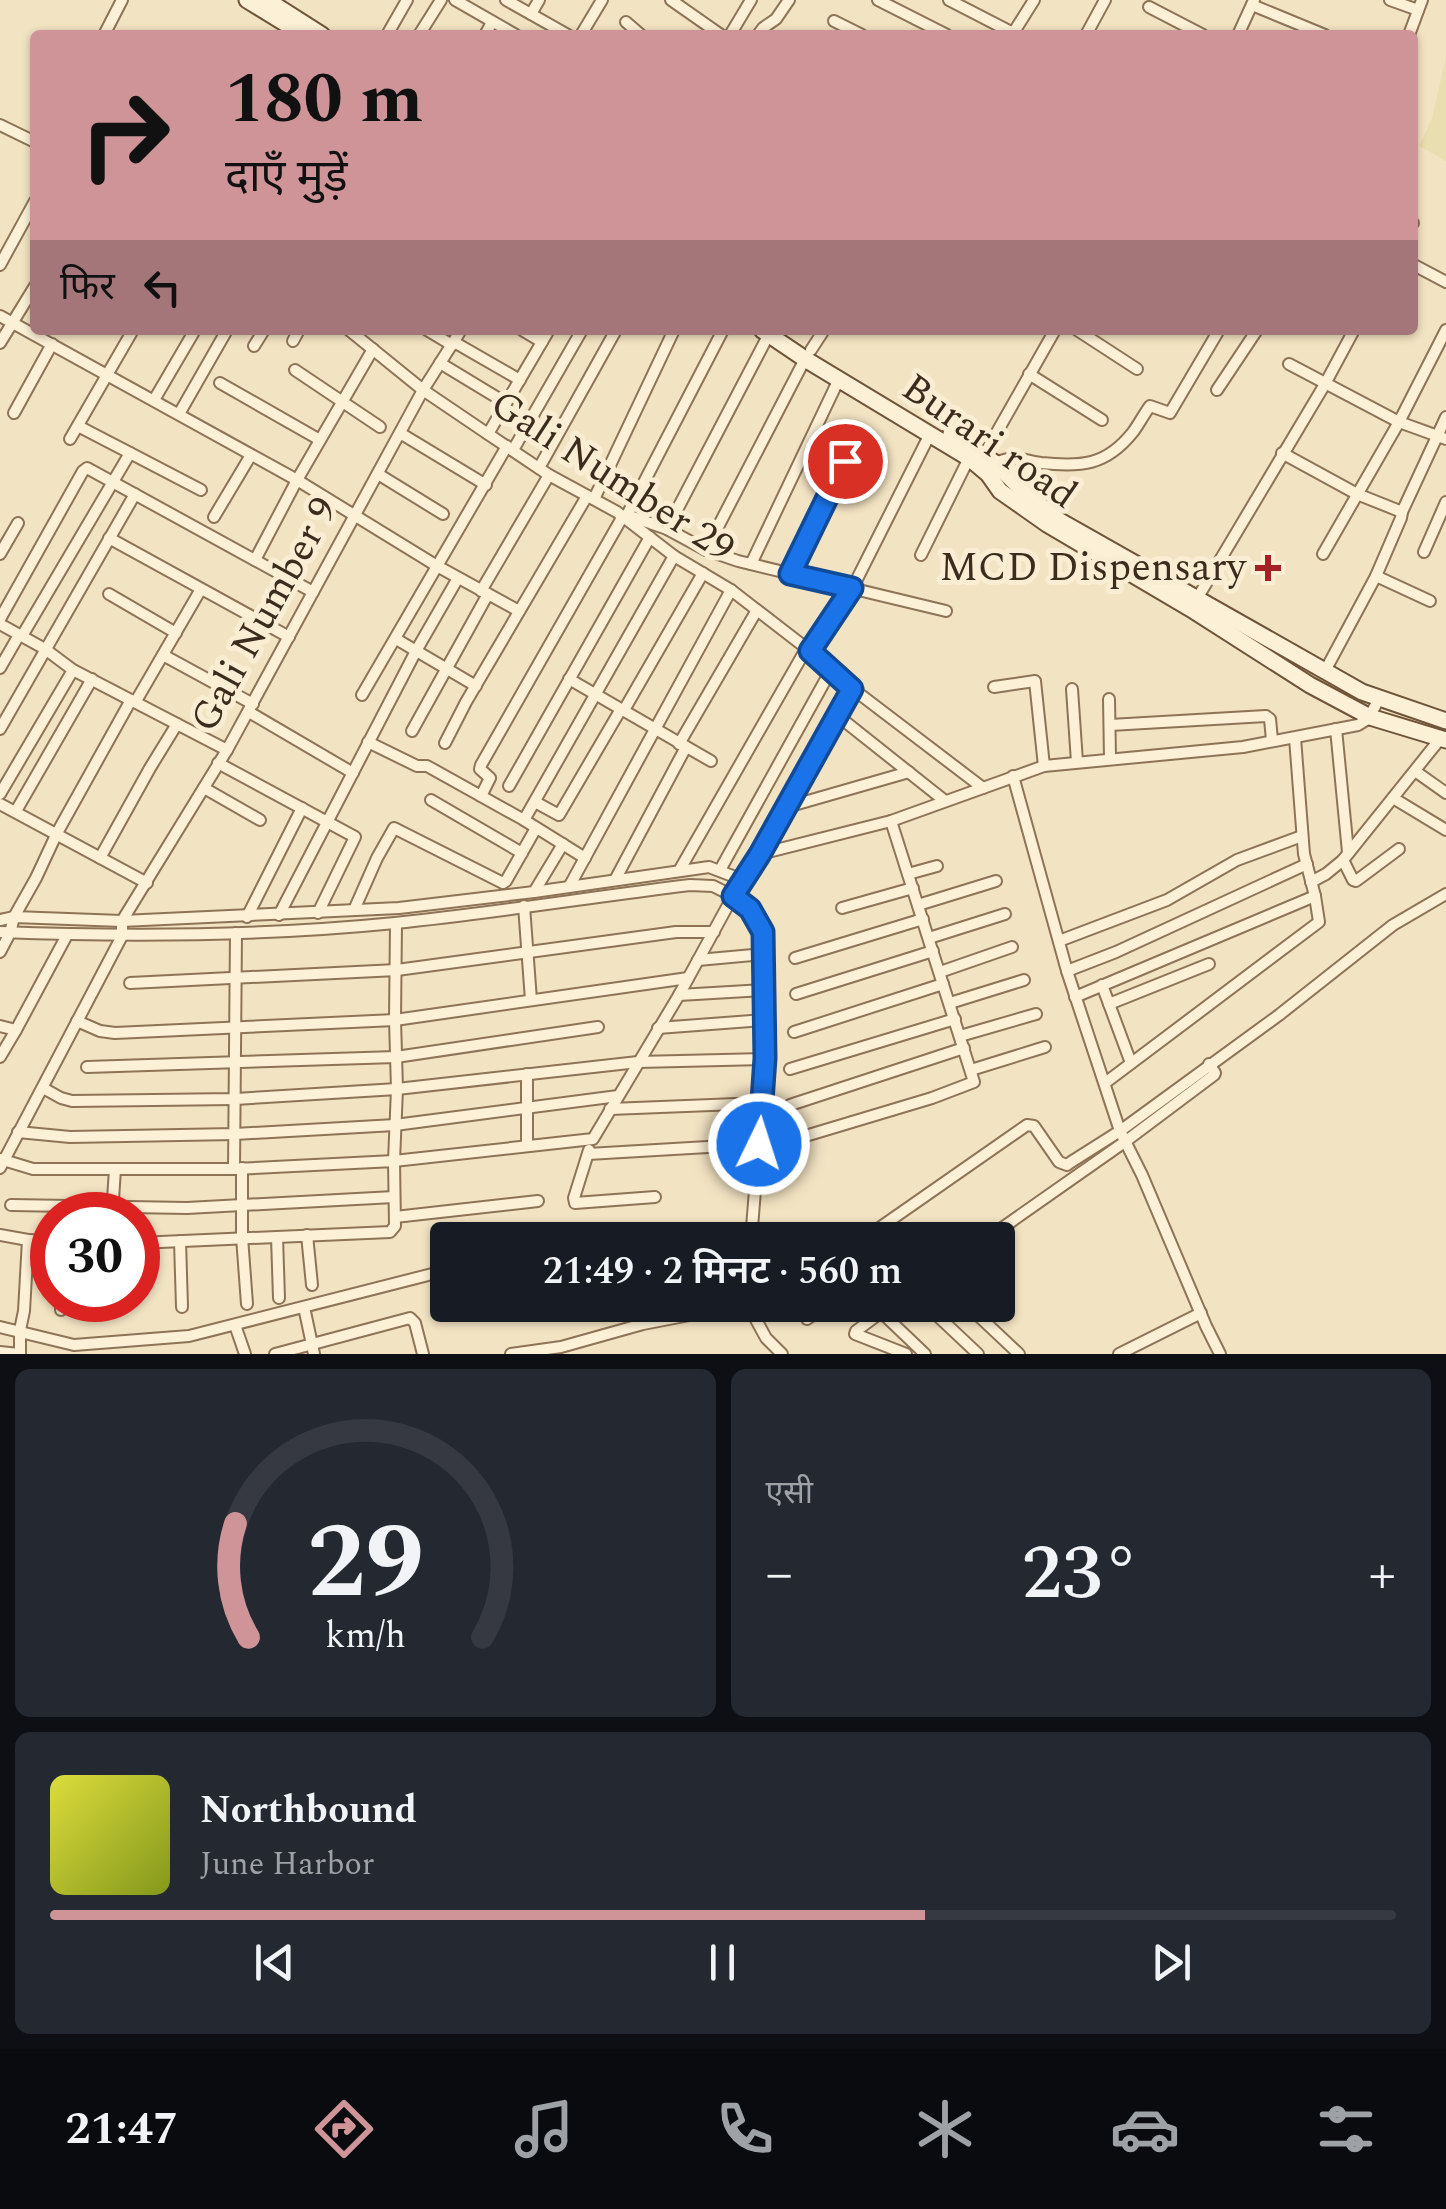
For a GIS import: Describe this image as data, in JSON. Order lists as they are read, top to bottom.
{
  "streets": {
    "main road": ["Burari road"],
    "street": ["Gali Number 29", "Gali Number 9"]
  },
  "crossings": [
    ["Gali Number 29", "Gali Number 9"]
  ],
  "places": {
    "health": ["MCD Dispensary"]
  },
  "page": {
    "turn": ["180 m", "दाएँ मुड़ें"],
    "then": "फिर",
    "limit": "30",
    "trip": "21:49 · 2 मिनट · 560 m",
    "tile": "एसी",
    "heat": ["−", "23°", "+"],
    "song": ["Northbound", "June Harbor"],
    "tabs": "21:47",
    "gauge": ["29", "km/h"]
  }
}
